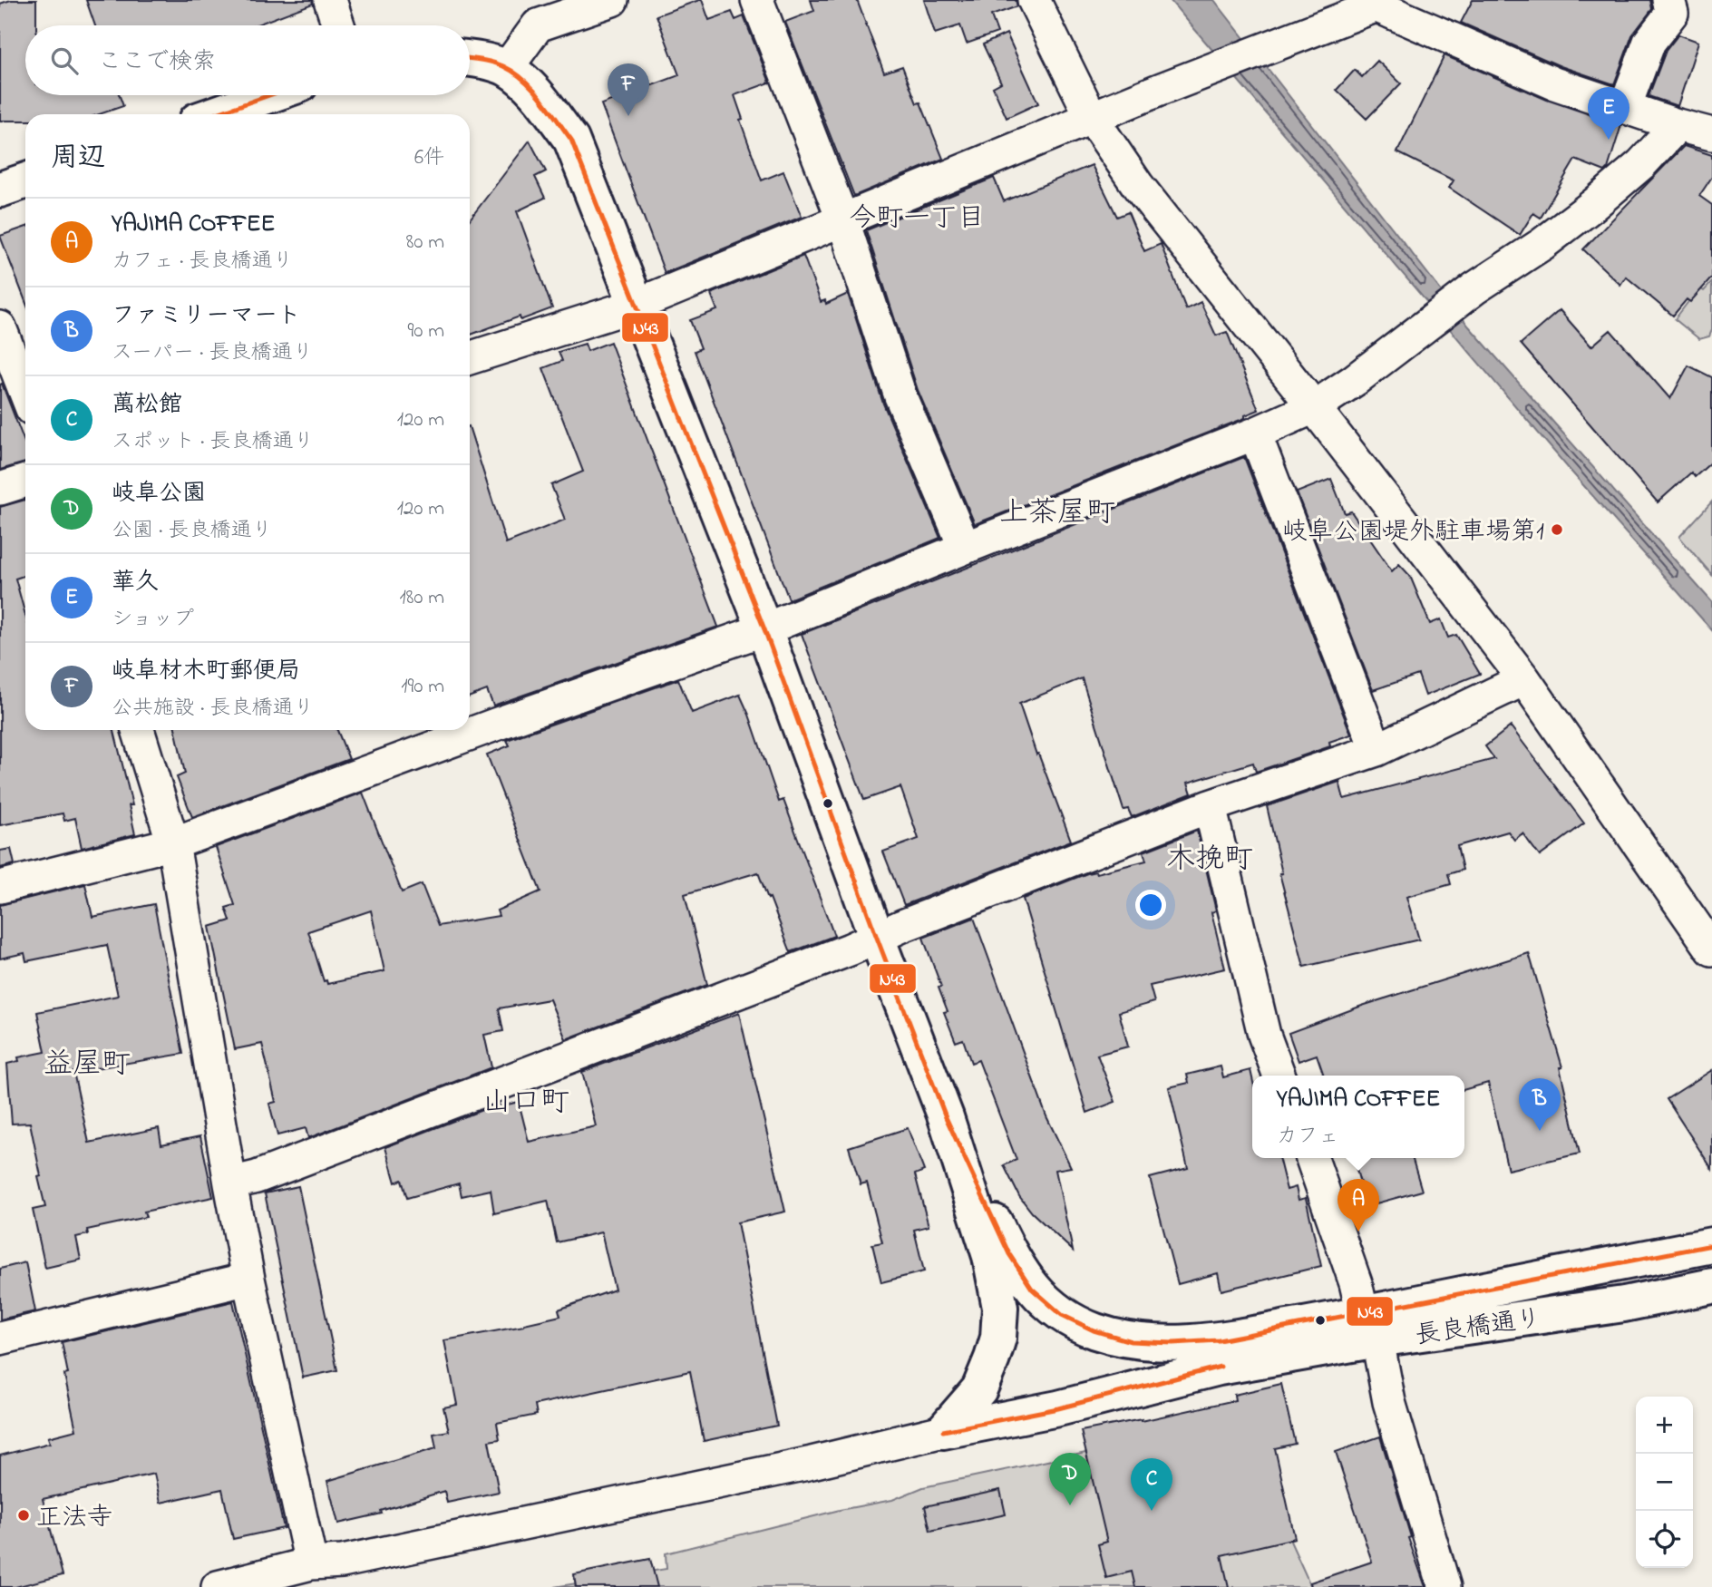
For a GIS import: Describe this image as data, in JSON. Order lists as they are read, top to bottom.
{
  "streets": {
    "highway": ["長良橋通り"]
  },
  "districts": [
    "今町一丁目",
    "上茶屋町",
    "木挽町",
    "益屋町",
    "山口町"
  ],
  "places": ["岐阜公園堤外駐車場第1", "正法寺"],
  "lines": ["transit line N43"],
  "page": {
    "search": "ここで検索",
    "pins": [
      "F",
      "E",
      "B",
      "A",
      "D",
      "C"
    ],
    "heading": ["周辺", "6件"],
    "list": [
      {
        "mark": "A",
        "name": "YAJIMA COFFEE",
        "note": "カフェ · 長良橋通り",
        "value": "80 m"
      },
      {
        "mark": "B",
        "name": "ファミリーマート",
        "note": "スーパー · 長良橋通り",
        "value": "90 m"
      },
      {
        "mark": "C",
        "name": "萬松館",
        "note": "スポット · 長良橋通り",
        "value": "120 m"
      },
      {
        "mark": "D",
        "name": "岐阜公園",
        "note": "公園 · 長良橋通り",
        "value": "120 m"
      },
      {
        "mark": "E",
        "name": "華久",
        "note": "ショップ",
        "value": "180 m"
      },
      {
        "mark": "F",
        "name": "岐阜材木町郵便局",
        "note": "公共施設 · 長良橋通り",
        "value": "190 m"
      }
    ],
    "popup": ["YAJIMA COFFEE", "カフェ"],
    "map_buttons": ["+", "−"]
  }
}
